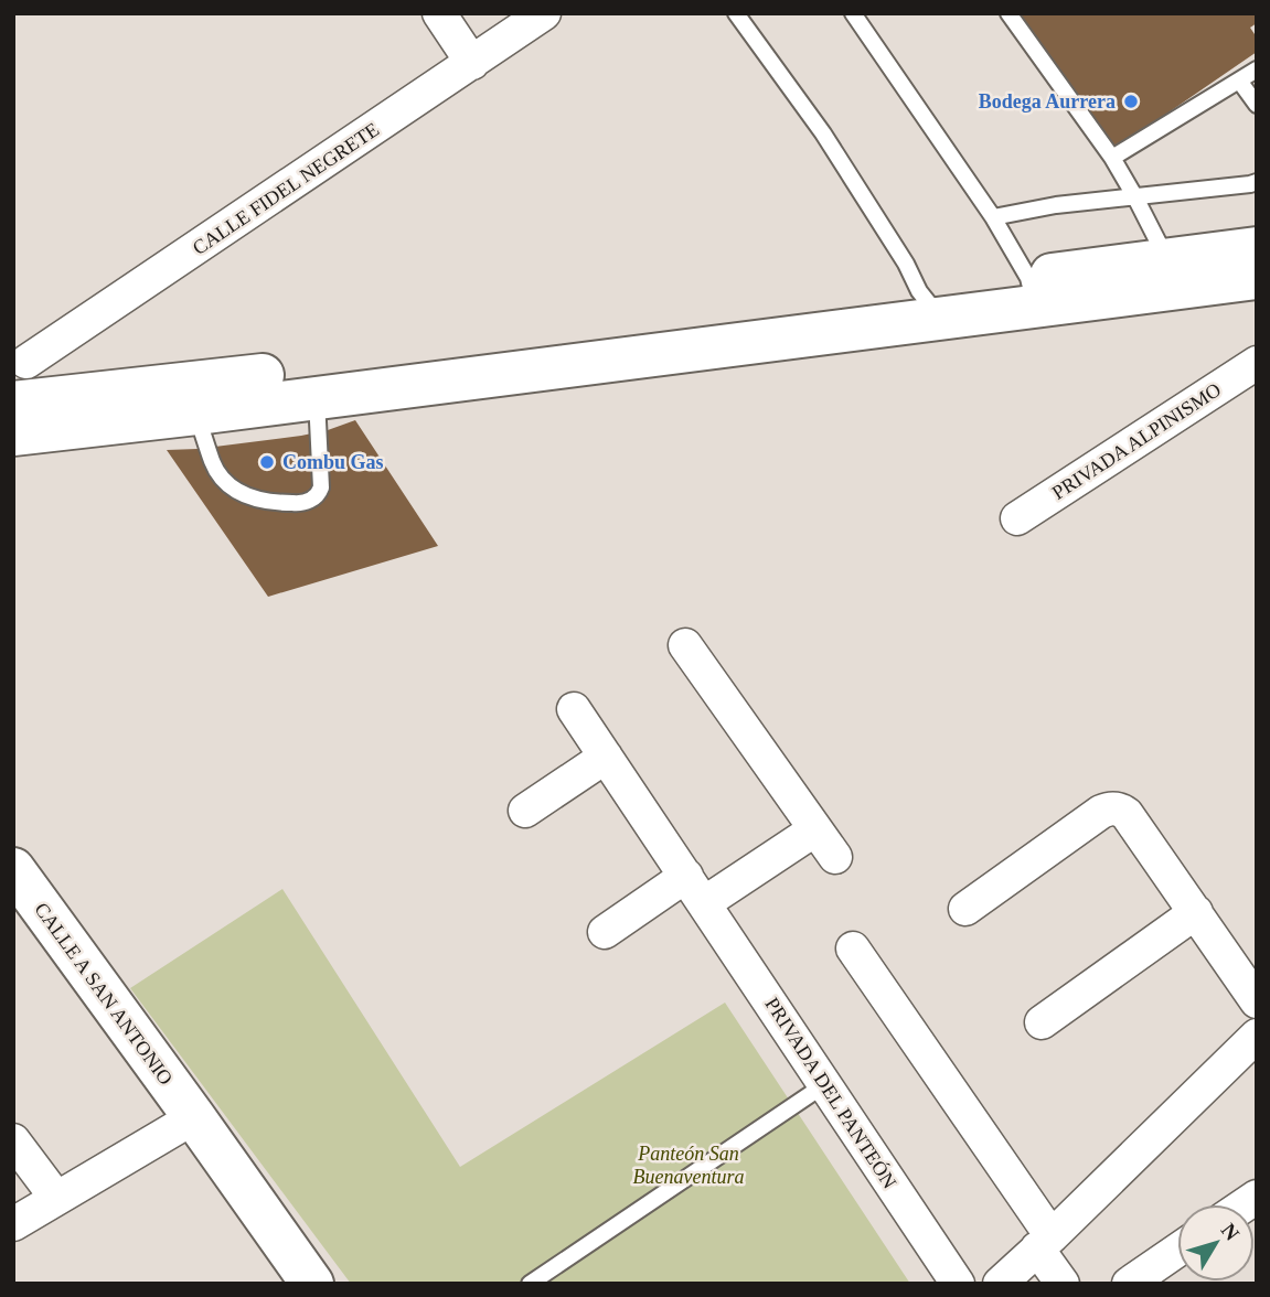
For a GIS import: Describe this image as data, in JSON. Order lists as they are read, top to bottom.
{
  "streets": {
    "main road": ["CALLE A SAN ANTONIO"],
    "street": ["CALLE FIDEL NEGRETE", "PRIVADA ALPINISMO", "PRIVADA DEL PANTEÓN"]
  },
  "parks": ["Panteón San Buenaventura"],
  "places": ["Bodega Aurrera", "Combu Gas"],
  "north": "top right"
}
